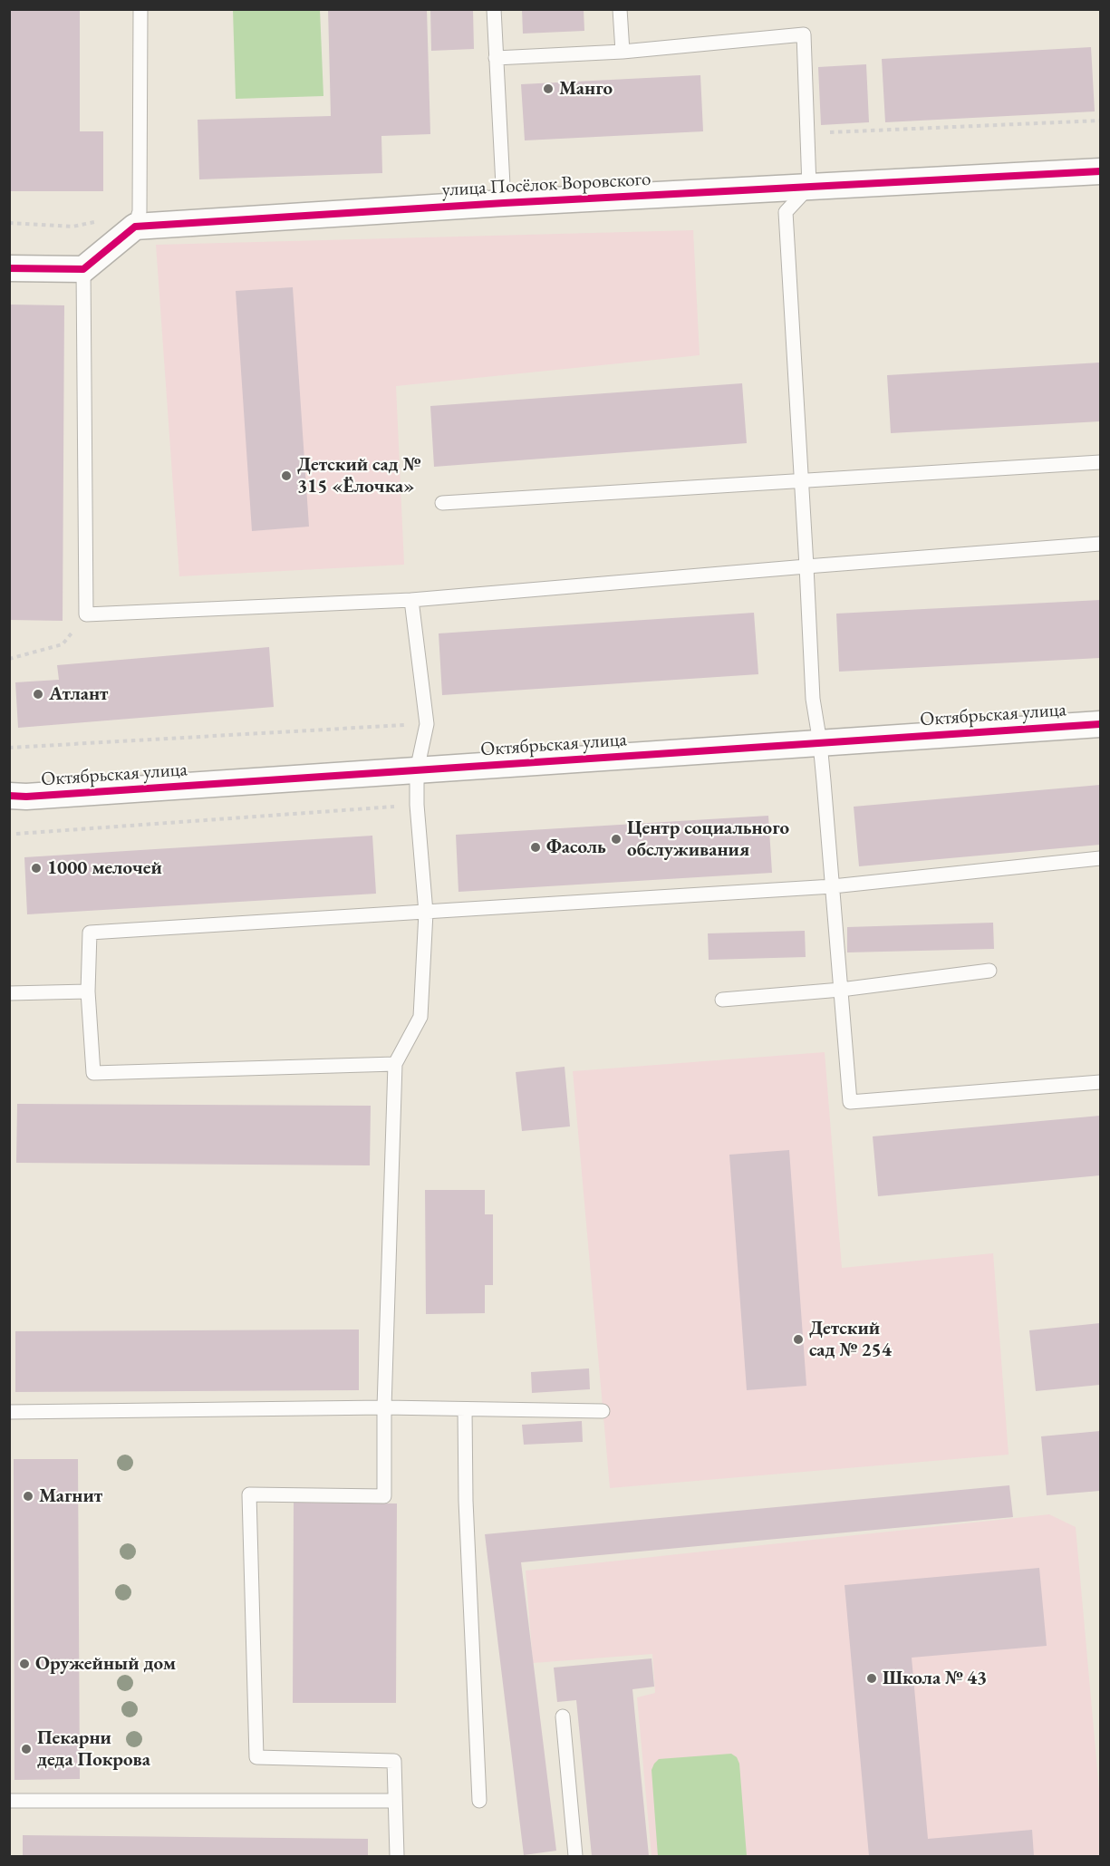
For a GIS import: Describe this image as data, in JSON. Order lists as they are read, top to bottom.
{
  "streets": {
    "street": ["улица Посёлок Воровского", "Октябрьская улица"]
  },
  "places": [
    "Манго",
    "Детский сад № 315 «Ёлочка»",
    "Атлант",
    "Центр социального обслуживания",
    "Фасоль",
    "1000 мелочей",
    "Детский сад № 254",
    "Магнит",
    "Оружейный дом",
    "Школа № 43",
    "Пекарни деда Покрова"
  ]
}
